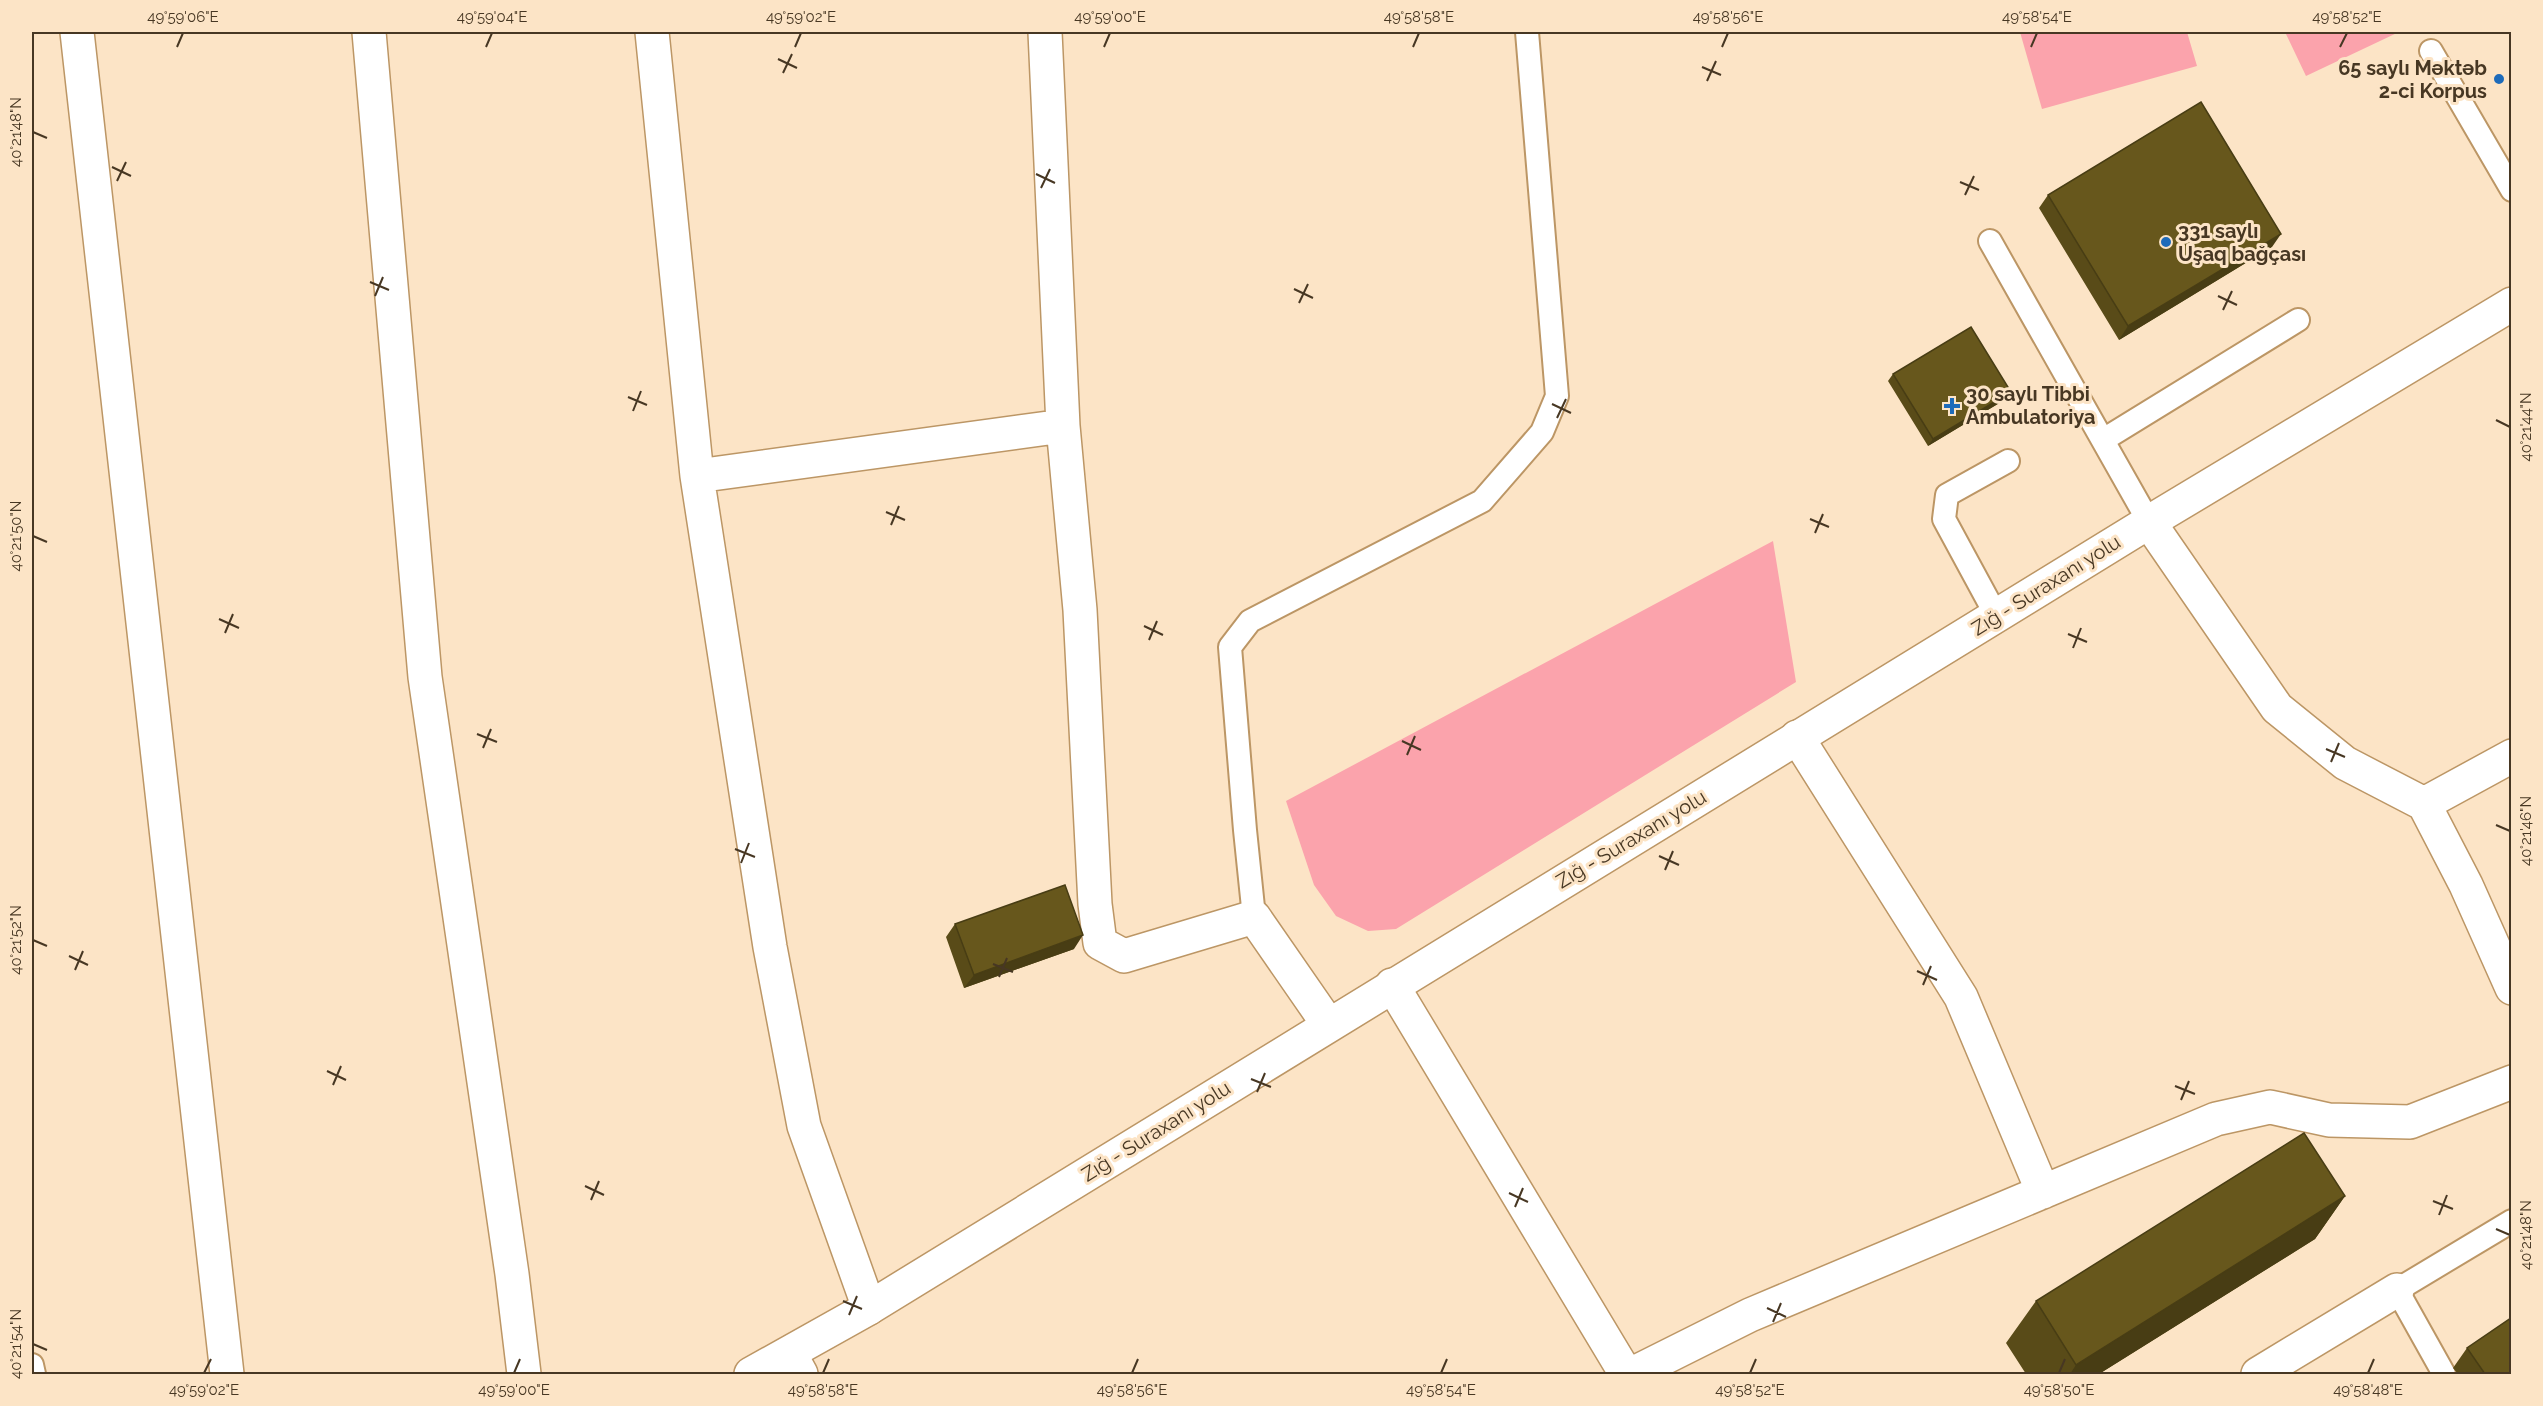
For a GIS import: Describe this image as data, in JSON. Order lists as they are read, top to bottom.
{
  "streets": {
    "street": ["Zığ - Suraxanı yolu"]
  },
  "places": {
    "other": ["65 saylı Məktəb 2-ci Korpus", "331 saylı Uşaq bağçası"],
    "health": ["30 saylı Tibbi Ambulatoriya"]
  },
  "coordinates": [
    "49°59'06\"E",
    "49°59'04\"E",
    "49°59'02\"E",
    "49°59'00\"E",
    "49°58'58\"E",
    "49°58'56\"E",
    "49°58'54\"E",
    "49°58'52\"E",
    "40°21'48\"N",
    "40°21'44\"N",
    "40°21'50\"N",
    "40°21'46\"N",
    "40°21'52\"N",
    "40°21'54\"N",
    "49°58'50\"E",
    "49°58'48\"E"
  ]
}
